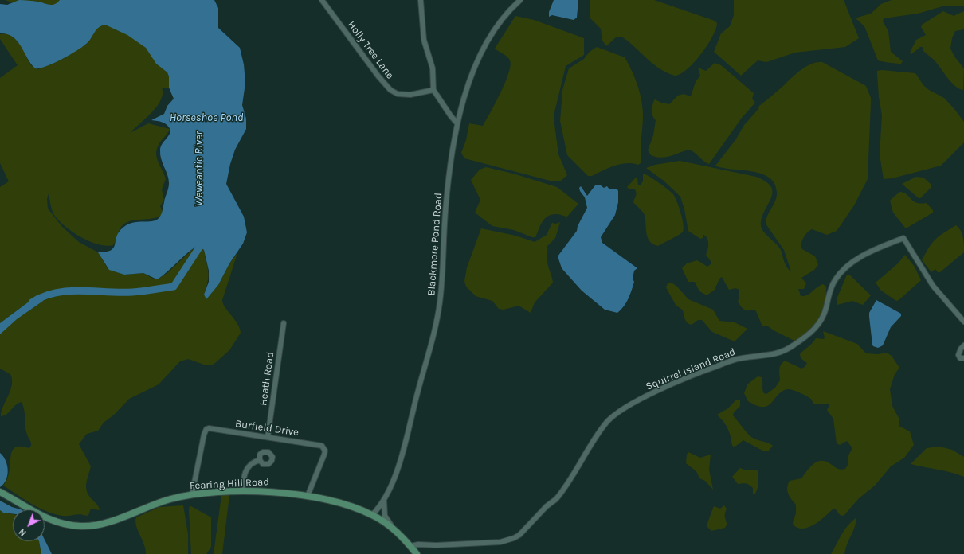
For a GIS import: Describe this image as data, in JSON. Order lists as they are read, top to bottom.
{
  "streets": {
    "main road": ["Fearing Hill Road"],
    "street": [
      "Holly Tree Lane",
      "Blackmore Pond Road",
      "Squirrel Island Road",
      "Heath Road",
      "Burfield Drive"
    ]
  },
  "crossings": [
    ["Blackmore Pond Road", "Fearing Hill Road"],
    ["Squirrel Island Road", "Fearing Hill Road"],
    ["Heath Road", "Burfield Drive"],
    ["Burfield Drive", "Fearing Hill Road"]
  ],
  "water": ["Horseshoe Pond", "Weweantic River"],
  "north": "bottom left"
}
